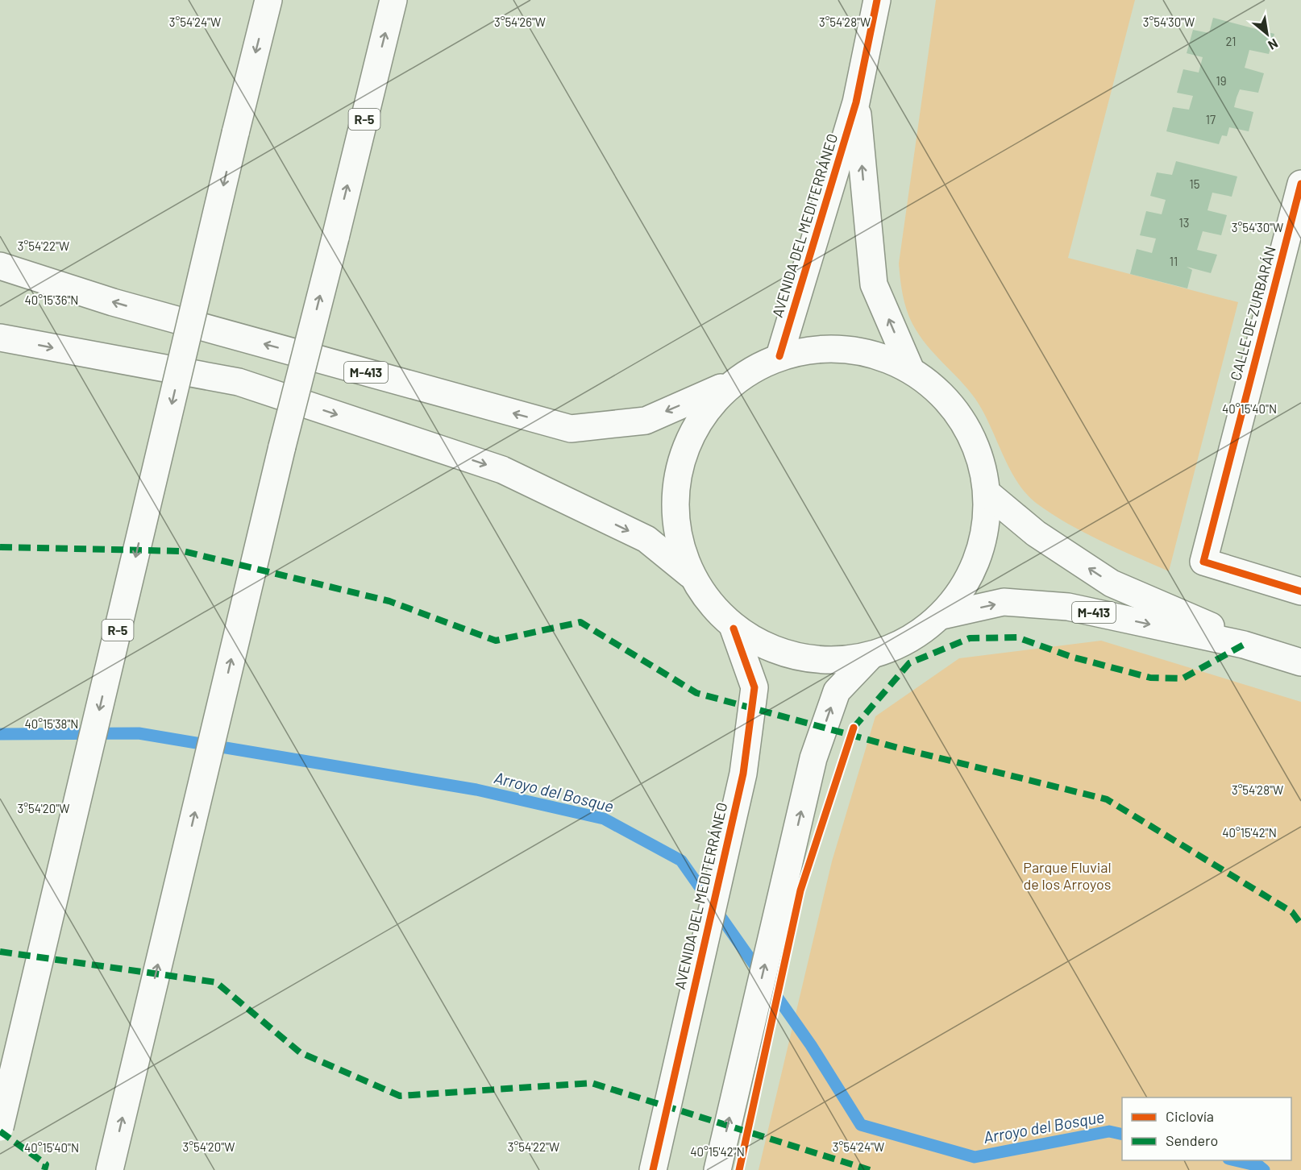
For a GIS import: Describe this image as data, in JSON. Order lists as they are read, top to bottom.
{
  "streets": {
    "main road": [
      "R-5",
      "AVENIDA DEL MEDITERRÁNEO",
      "CALLE DE ZURBARÁN",
      "M-413"
    ]
  },
  "crossings": [
    ["AVENIDA DEL MEDITERRÁNEO", "M-413"]
  ],
  "water": ["Arroyo del Bosque"],
  "parks": ["Parque Fluvial de los Arroyos"],
  "house_numbers": [
    "21",
    "19",
    "17",
    "15",
    "13",
    "11"
  ],
  "legend": ["Ciclovía", "Sendero"],
  "north": "bottom right",
  "coordinates": [
    "3°54'24\"W",
    "3°54'26\"W",
    "3°54'28\"W",
    "3°54'30\"W",
    "3°54'22\"W",
    "40°15'36\"N",
    "40°15'40\"N",
    "40°15'38\"N",
    "3°54'20\"W",
    "40°15'42\"N"
  ]
}
